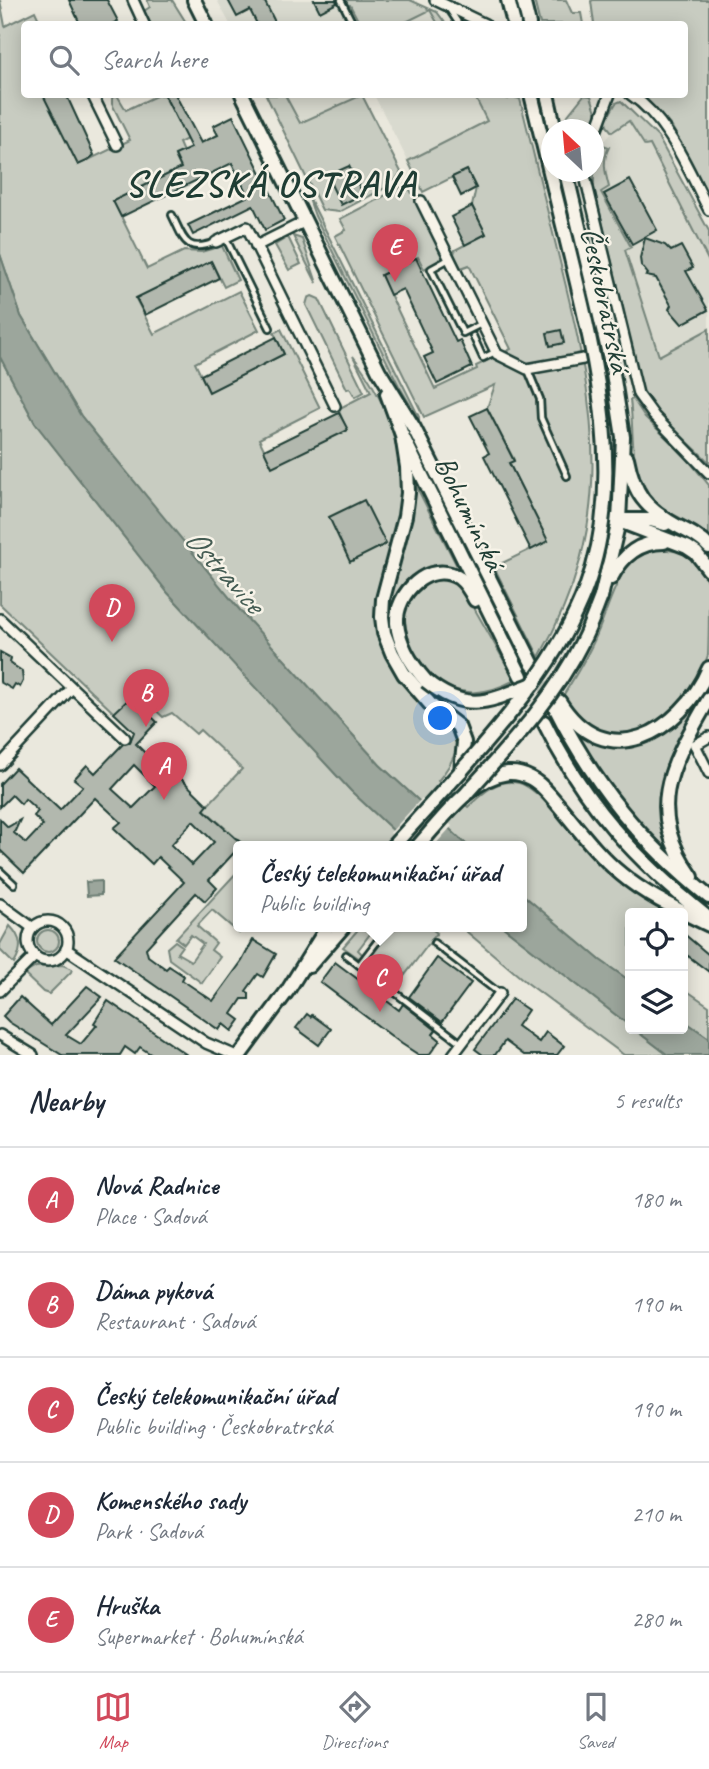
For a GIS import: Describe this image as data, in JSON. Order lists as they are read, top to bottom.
{
  "streets": {
    "main road": ["Českobratrská", "Bohumínská"]
  },
  "districts": ["SLEZSKÁ OSTRAVA"],
  "water": ["Ostravice"],
  "north": "top left",
  "page": {
    "search": "Search here",
    "pins": [
      "E",
      "D",
      "B",
      "A",
      "C"
    ],
    "popup": ["Český telekomunikační úřad", "Public building"],
    "heading": ["Nearby", "5 results"],
    "list": [
      {
        "mark": "A",
        "name": "Nová Radnice",
        "note": "Place · Sadová",
        "value": "180 m"
      },
      {
        "mark": "B",
        "name": "Dáma pyková",
        "note": "Restaurant · Sadová",
        "value": "190 m"
      },
      {
        "mark": "C",
        "name": "Český telekomunikační úřad",
        "note": "Public building · Českobratrská",
        "value": "190 m"
      },
      {
        "mark": "D",
        "name": "Komenského sady",
        "note": "Park · Sadová",
        "value": "210 m"
      },
      {
        "mark": "E",
        "name": "Hruška",
        "note": "Supermarket · Bohumínská",
        "value": "280 m"
      }
    ],
    "nav": ["Map", "Directions", "Saved"]
  }
}
